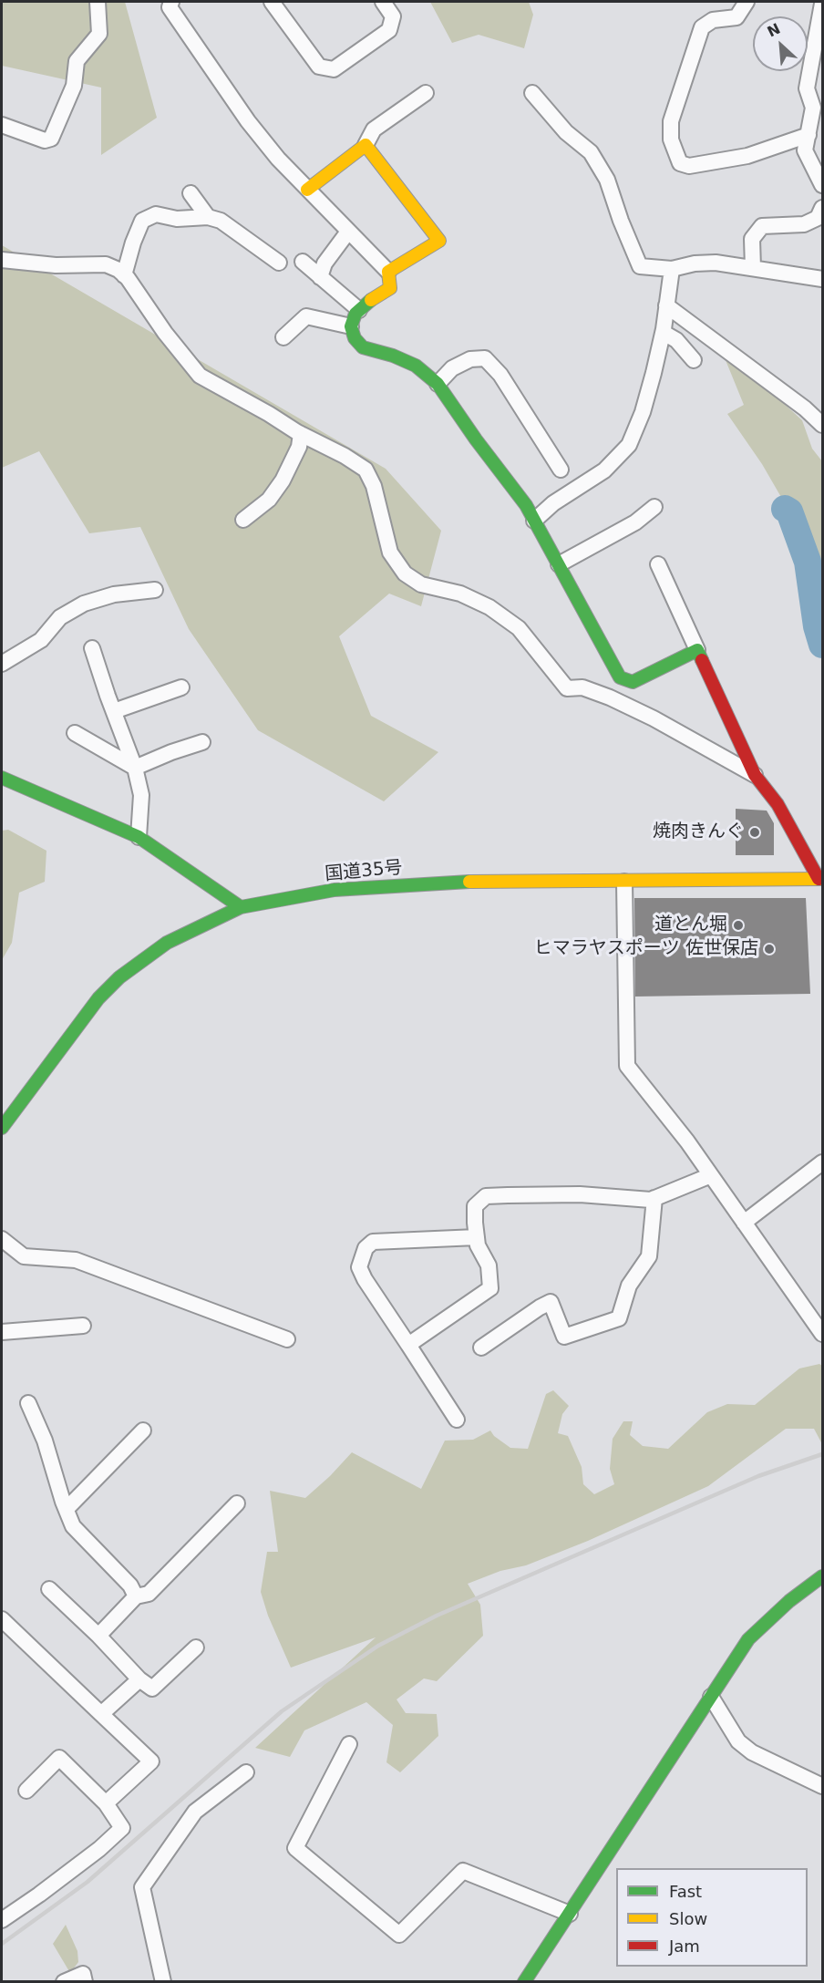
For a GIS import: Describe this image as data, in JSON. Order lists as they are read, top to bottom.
{
  "streets": {
    "main road": ["国道35号"]
  },
  "places": ["焼肉きんぐ", "道とん堀", "ヒマラヤスポーツ 佐世保店"],
  "legend": ["Fast", "Slow", "Jam"],
  "north": "top left"
}
